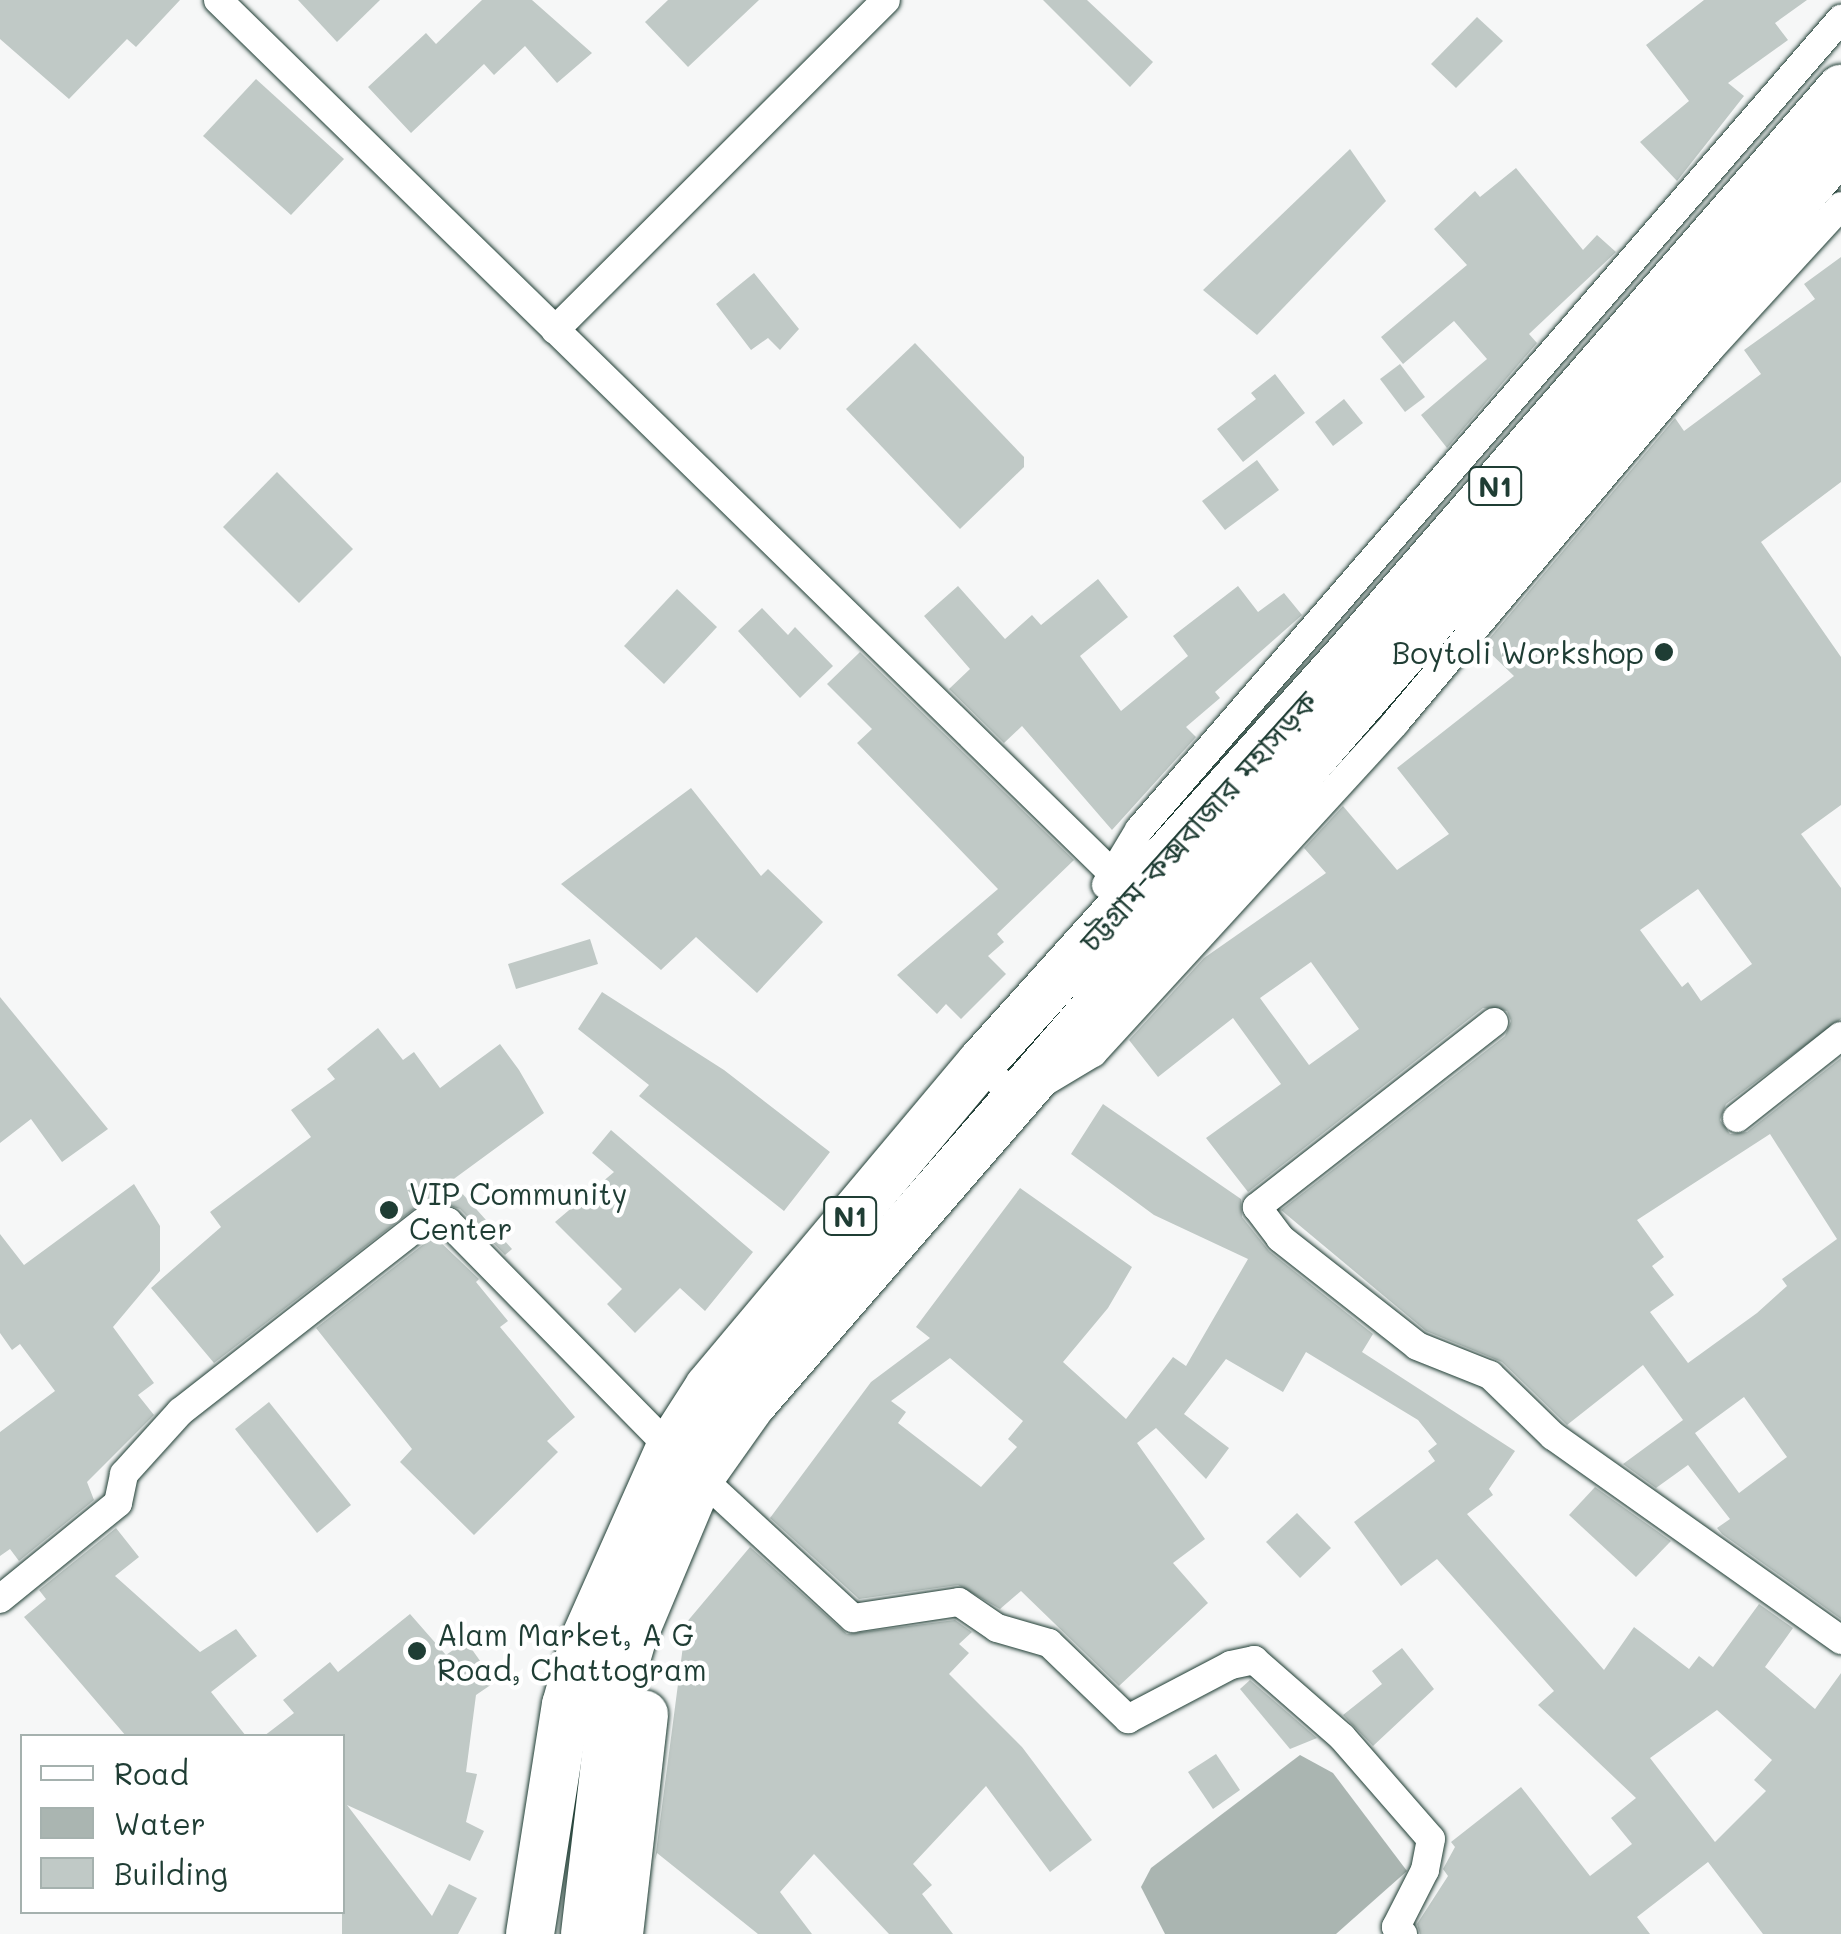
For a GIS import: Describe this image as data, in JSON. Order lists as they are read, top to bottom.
{
  "streets": {
    "highway": ["N1", "চট্টগ্রাম-কক্সবাজার মহাসড়ক"]
  },
  "crossings": [
    ["N1", "চট্টগ্রাম-কক্সবাজার মহাসড়ক"]
  ],
  "places": ["Boytoli Workshop", "VIP Community Center", "Alam Market, A G Road, Chattogram"],
  "legend": ["Road", "Water", "Building"]
}
